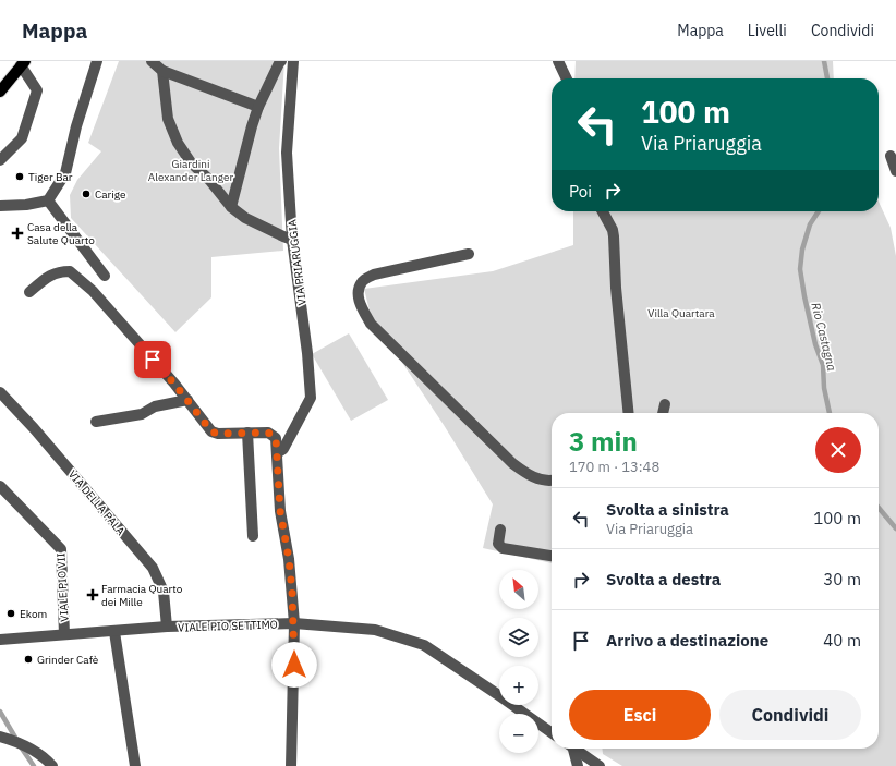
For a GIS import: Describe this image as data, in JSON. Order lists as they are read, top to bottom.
{
  "streets": {
    "street": [
      "VIA PRIARUGGIA",
      "VIA DELLA PALA",
      "VIALE PIO VII",
      "VIALE PIO SETTIMO"
    ]
  },
  "crossings": [
    ["VIA DELLA PALA", "VIALE PIO SETTIMO"],
    ["VIALE PIO VII", "VIALE PIO SETTIMO"]
  ],
  "water": ["Rio Castagna"],
  "parks": ["Giardini Alexander Langer", "Villa Quartara"],
  "places": {
    "other": [
      "Tiger Bar",
      "Carige",
      "Ekom",
      "Grinder Cafè"
    ],
    "health": ["Casa della Salute Quarto", "Farmacia Quarto dei Mille"]
  },
  "north": "top left",
  "page": {
    "header": "Mappa",
    "nav": ["Mappa", "Livelli", "Condividi"],
    "turn": ["100 m", "Via Priaruggia"],
    "then": "Poi",
    "heading": ["3 min", "170 m · 13:48"],
    "list": [
      {
        "name": "Svolta a sinistra",
        "note": "Via Priaruggia",
        "value": "100 m"
      },
      {
        "name": "Svolta a destra",
        "value": "30 m"
      },
      {
        "name": "Arrivo a destinazione",
        "value": "40 m"
      }
    ],
    "map_buttons": ["+", "−"],
    "buttons": ["Esci", "Condividi"]
  }
}
